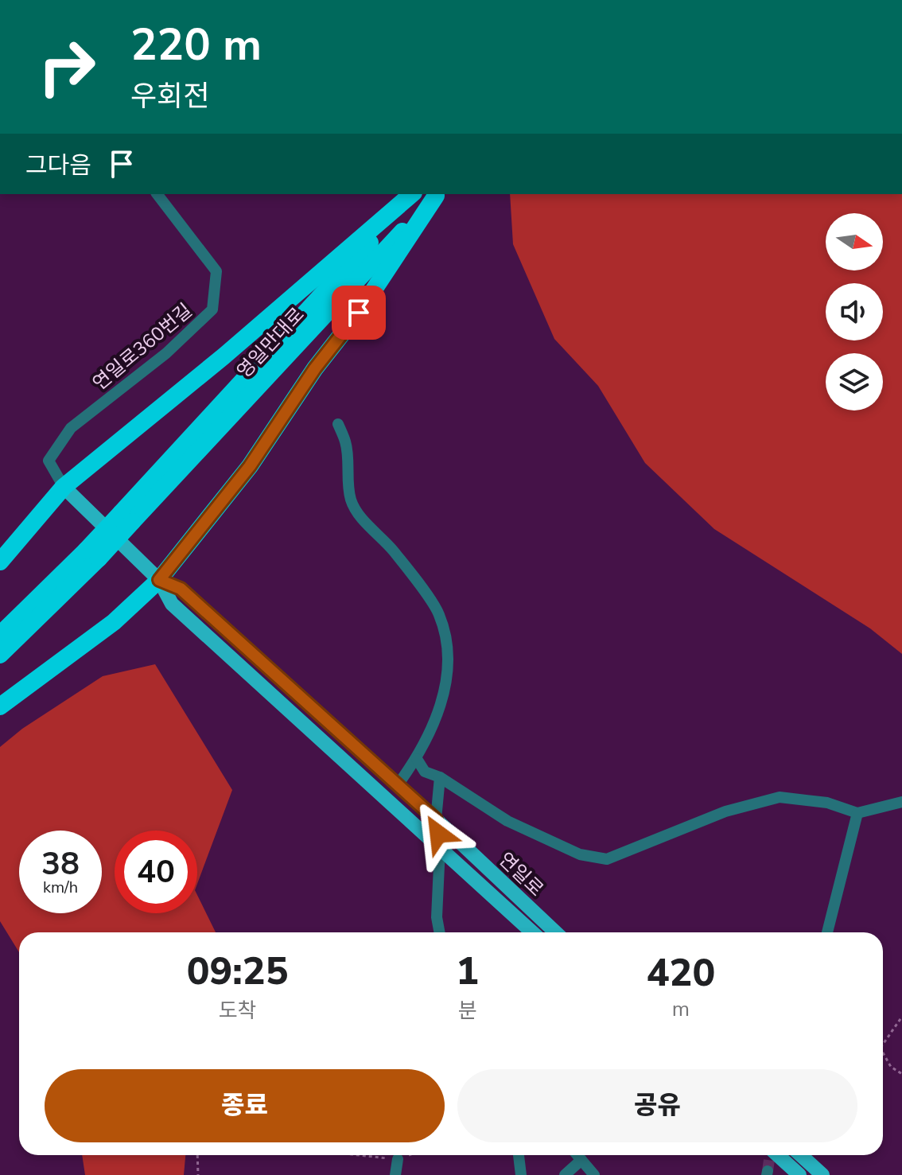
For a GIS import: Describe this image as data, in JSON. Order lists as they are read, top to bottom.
{
  "streets": {
    "highway": ["영일만대로"],
    "main road": ["연일로"],
    "street": ["연일로360번길"]
  },
  "north": "right",
  "page": {
    "turn": ["220 m", "우회전"],
    "then": "그다음",
    "speed": "38 km/h",
    "limit": "40",
    "eta": [
      "09:25",
      "도착",
      "1",
      "분",
      "420",
      "m"
    ],
    "buttons": ["종료", "공유"]
  }
}
